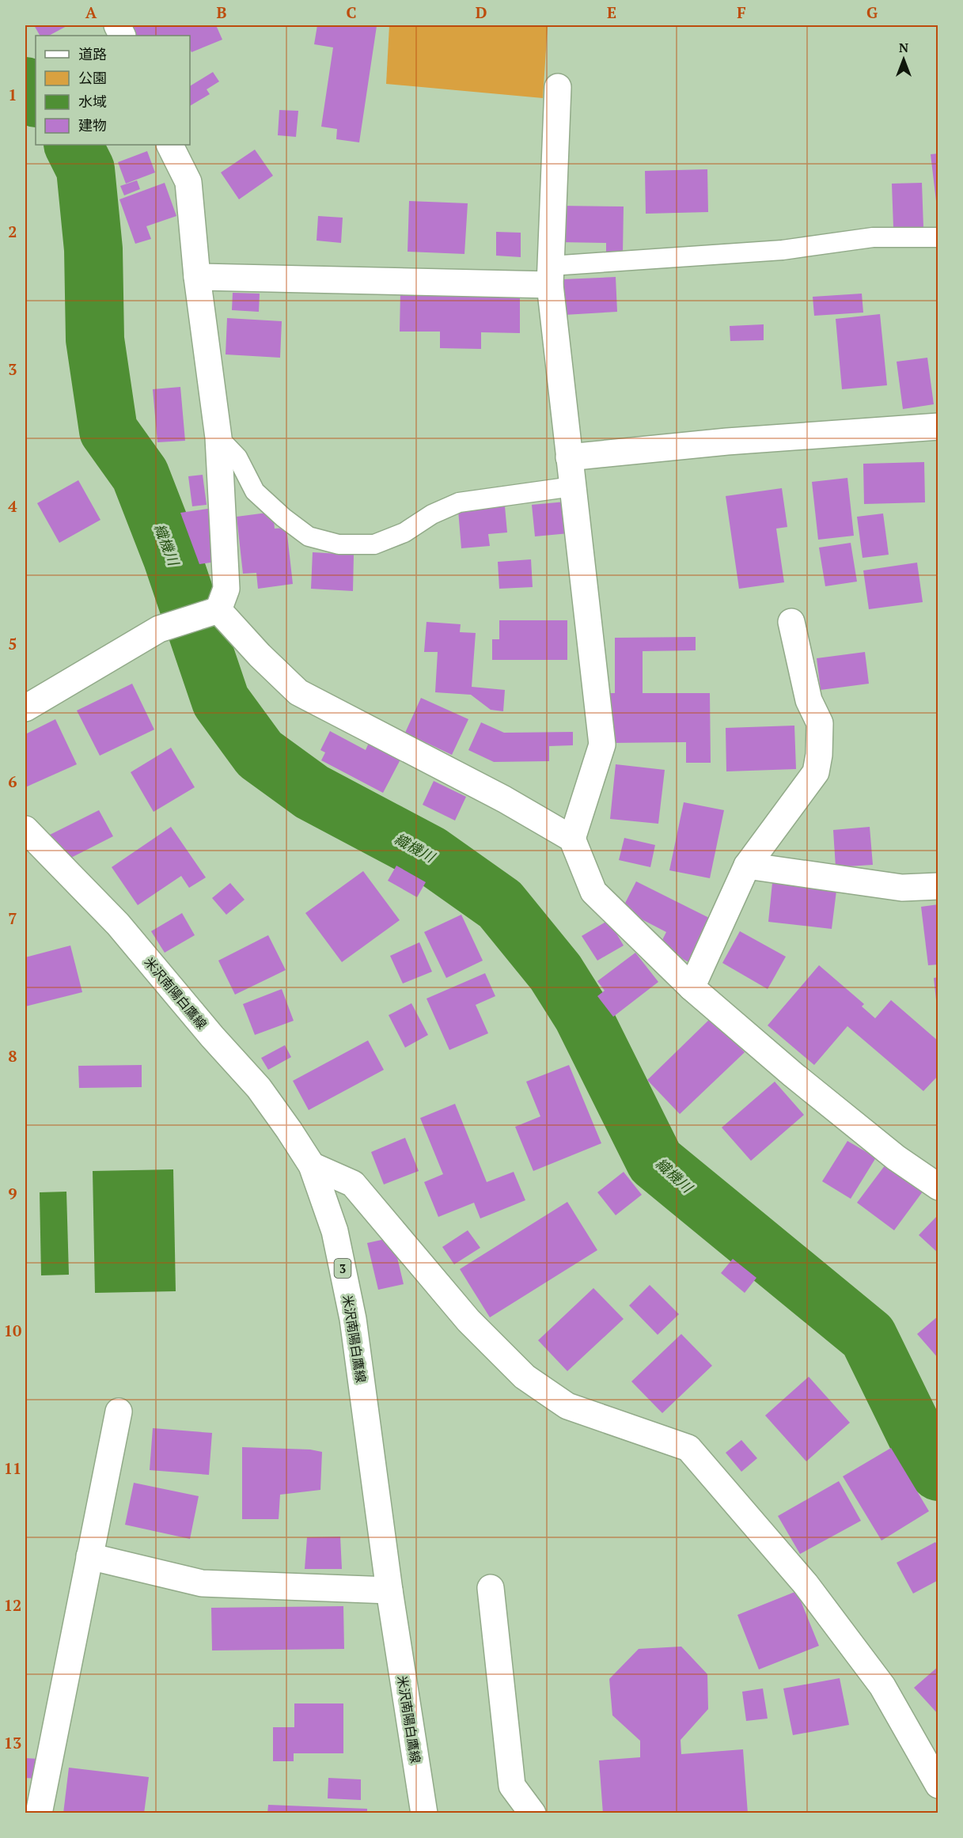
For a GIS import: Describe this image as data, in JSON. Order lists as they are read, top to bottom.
{
  "streets": {
    "street": ["米沢南陽白鷹線", "3"]
  },
  "water": ["織機川"],
  "legend": [
    "道路",
    "公園",
    "水域",
    "建物"
  ],
  "north": "top",
  "grid": {
    "columns": [
      "A",
      "B",
      "C",
      "D",
      "E",
      "F",
      "G"
    ],
    "rows": [
      "1",
      "2",
      "3",
      "4",
      "5",
      "6",
      "7",
      "8",
      "9",
      "10",
      "11",
      "12",
      "13"
    ]
  }
}
